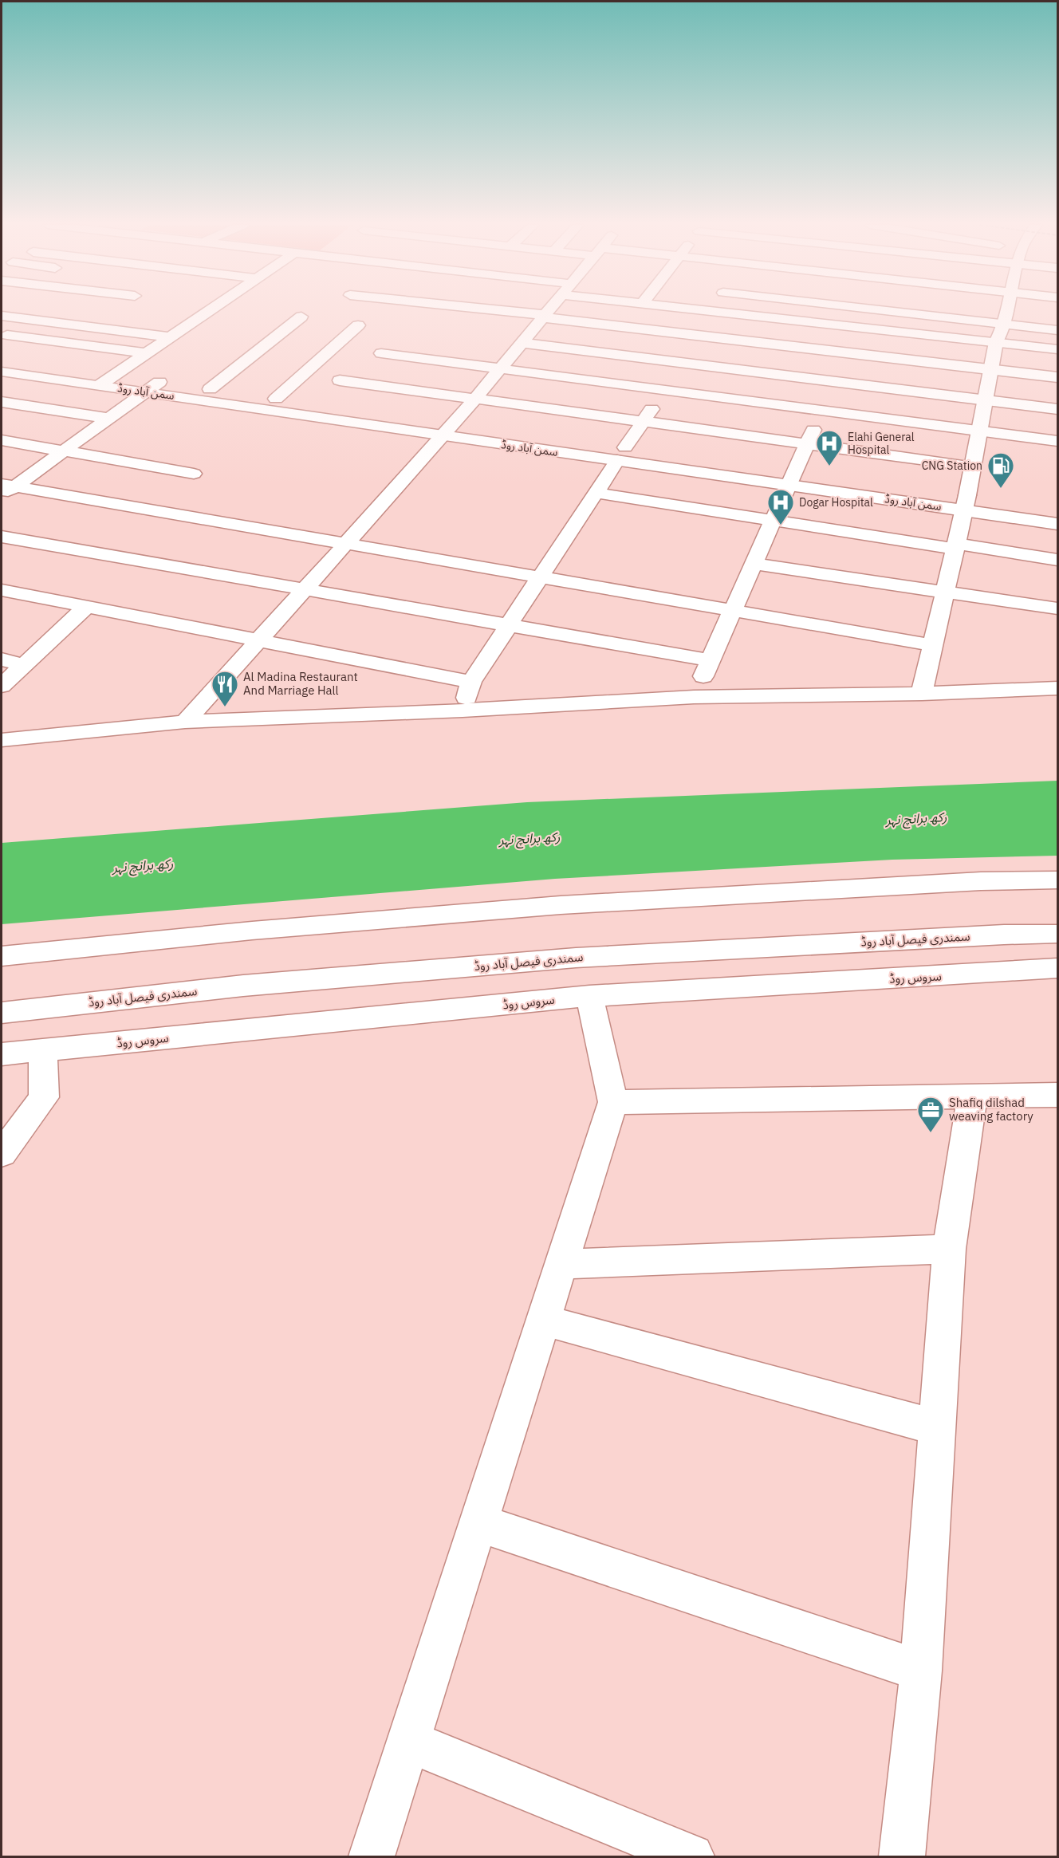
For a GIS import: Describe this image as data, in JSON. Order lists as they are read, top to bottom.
{
  "streets": {
    "street": ["سمن آباد روڈ", "سمندری فیصل آباد روڈ", "سروس روڈ"]
  },
  "water": ["رکھ برانچ نہر"],
  "places": {
    "hospital": ["Elahi General Hospital", "Dogar Hospital"],
    "fuel station": ["CNG Station"],
    "restaurant": ["Al Madina Restaurant And Marriage Hall"],
    "office": ["Shafiq dilshad weaving factory"]
  }
}
